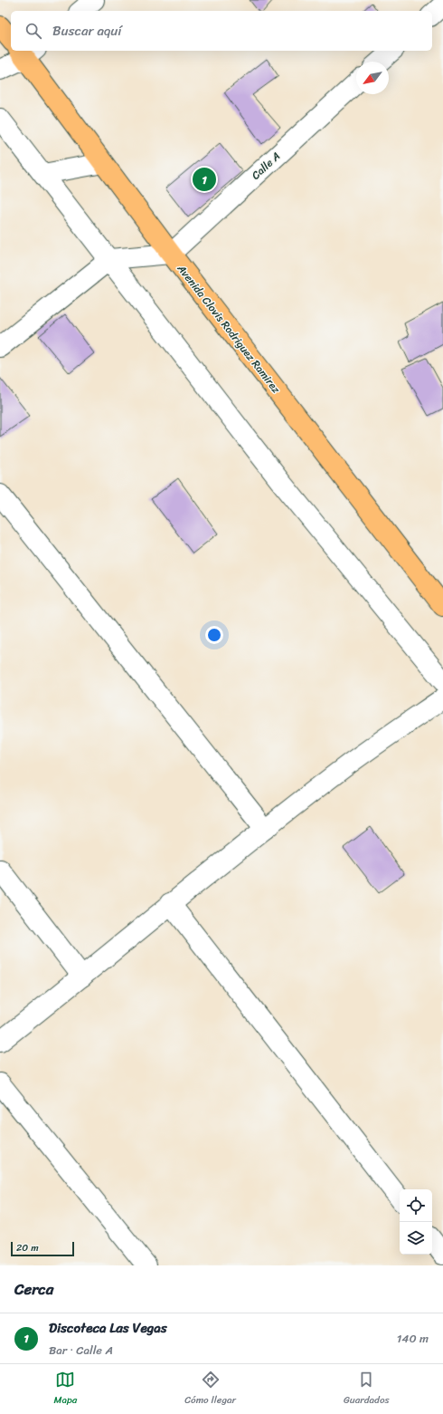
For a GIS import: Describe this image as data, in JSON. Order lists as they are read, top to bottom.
{
  "streets": {
    "main road": ["Avenida Clovis Rodriguez Ramirez"],
    "street": ["Calle A"]
  },
  "crossings": [
    ["Calle A", "Avenida Clovis Rodriguez Ramirez"]
  ],
  "scale_bar": "20 m",
  "north": "bottom left",
  "page": {
    "search": "Buscar aquí",
    "pins": "1",
    "scale": "20 m",
    "heading": "Cerca",
    "list": [
      {
        "mark": "1",
        "name": "Discoteca Las Vegas",
        "note": "Bar · Calle A",
        "value": "140 m"
      }
    ],
    "nav": ["Mapa", "Cómo llegar", "Guardados"]
  }
}
